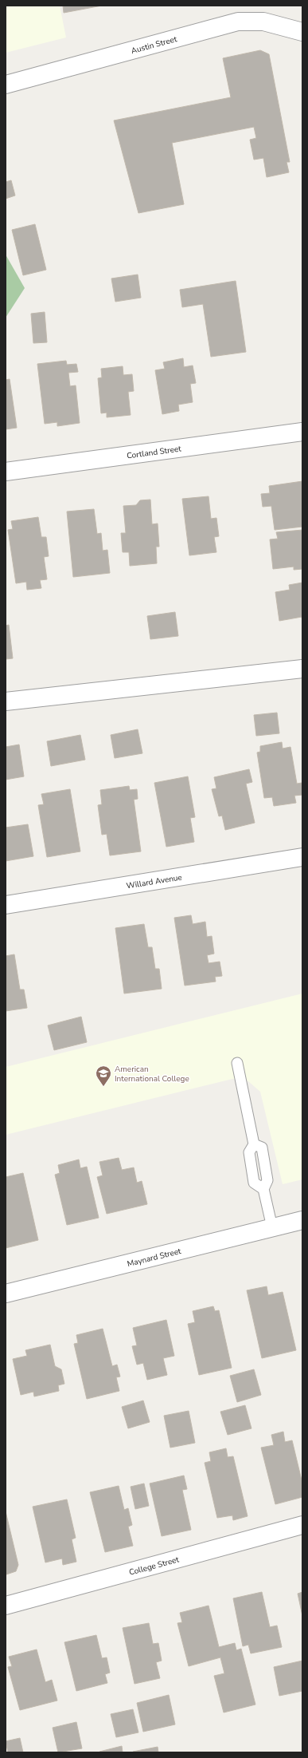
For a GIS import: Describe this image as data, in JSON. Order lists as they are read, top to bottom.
{
  "streets": {
    "street": [
      "Austin Street",
      "Cortland Street",
      "Willard Avenue",
      "Maynard Street",
      "College Street"
    ]
  },
  "places": {
    "school or university": ["American International College"]
  }
}
